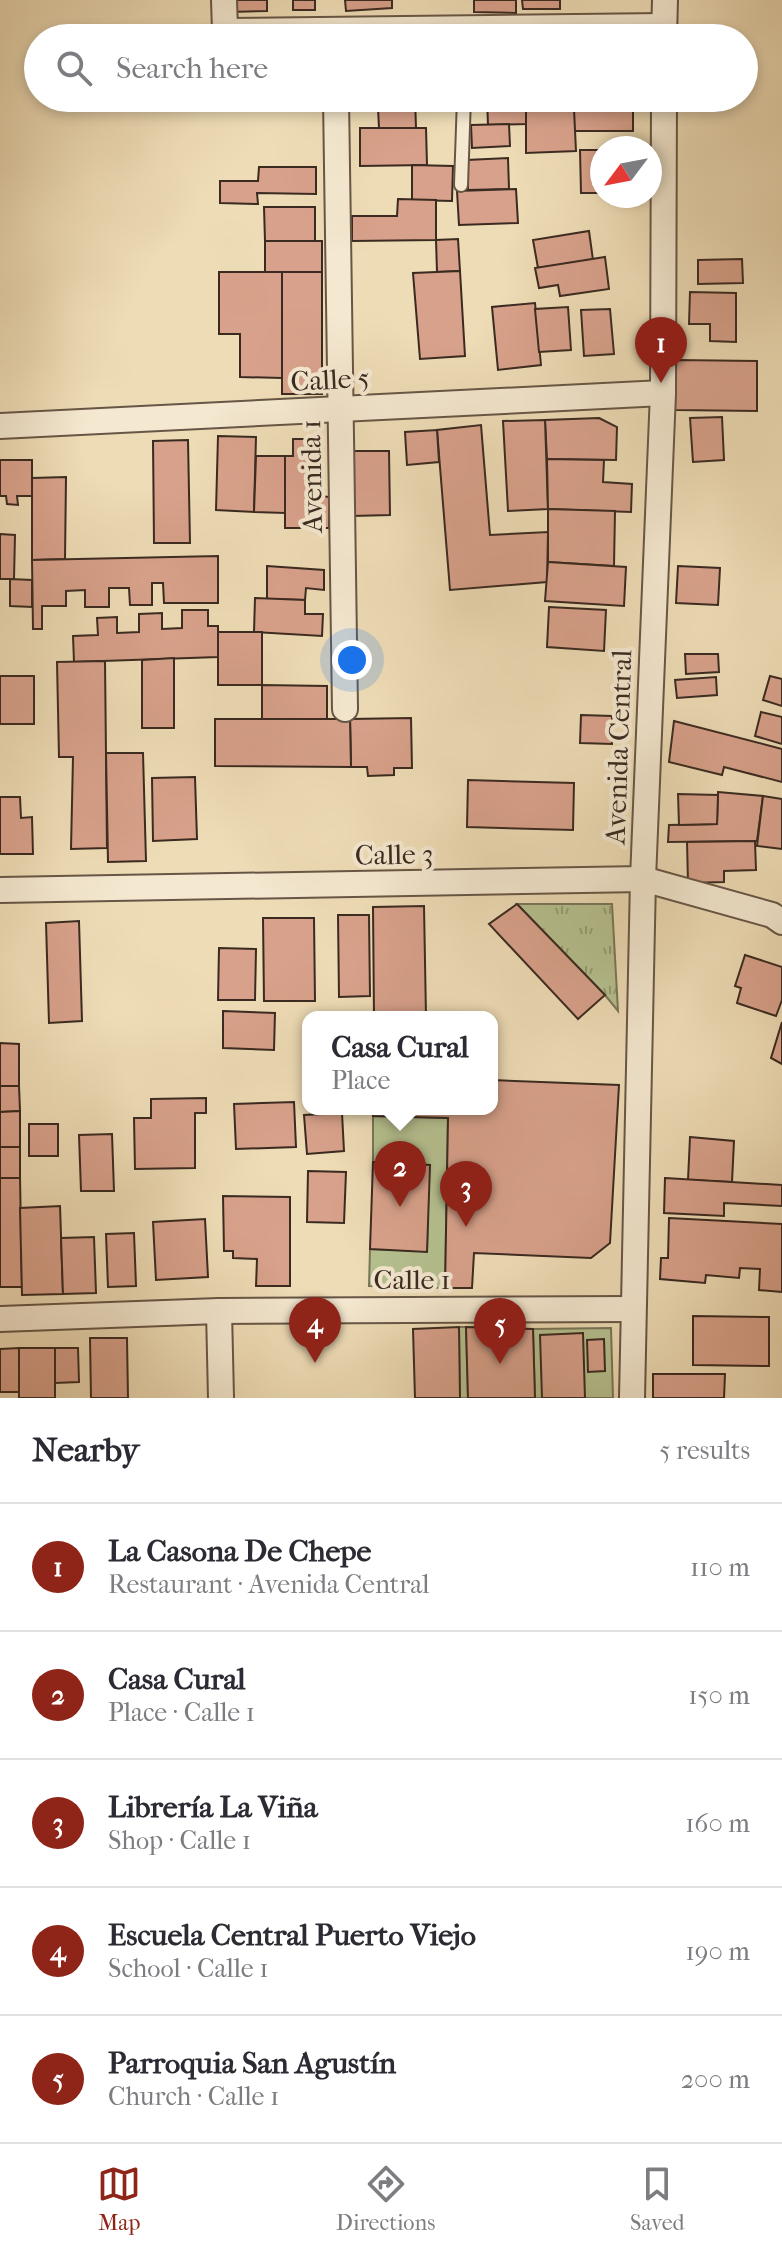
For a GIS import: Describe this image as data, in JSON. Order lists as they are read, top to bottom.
{
  "streets": {
    "street": [
      "Calle 5",
      "Avenida 1",
      "Avenida Central",
      "Calle 3",
      "Calle 1"
    ]
  },
  "crossings": [
    ["Calle 5", "Avenida 1"],
    ["Calle 5", "Avenida Central"],
    ["Avenida Central", "Calle 3"],
    ["Avenida Central", "Calle 1"]
  ],
  "north": "bottom left",
  "page": {
    "search": "Search here",
    "pins": [
      "1",
      "2",
      "3",
      "4",
      "5"
    ],
    "popup": ["Casa Cural", "Place"],
    "heading": ["Nearby", "5 results"],
    "list": [
      {
        "mark": "1",
        "name": "La Casona De Chepe",
        "note": "Restaurant · Avenida Central",
        "value": "110 m"
      },
      {
        "mark": "2",
        "name": "Casa Cural",
        "note": "Place · Calle 1",
        "value": "150 m"
      },
      {
        "mark": "3",
        "name": "Librería La Viña",
        "note": "Shop · Calle 1",
        "value": "160 m"
      },
      {
        "mark": "4",
        "name": "Escuela Central Puerto Viejo",
        "note": "School · Calle 1",
        "value": "190 m"
      },
      {
        "mark": "5",
        "name": "Parroquia San Agustín",
        "note": "Church · Calle 1",
        "value": "200 m"
      }
    ],
    "nav": ["Map", "Directions", "Saved"]
  }
}
